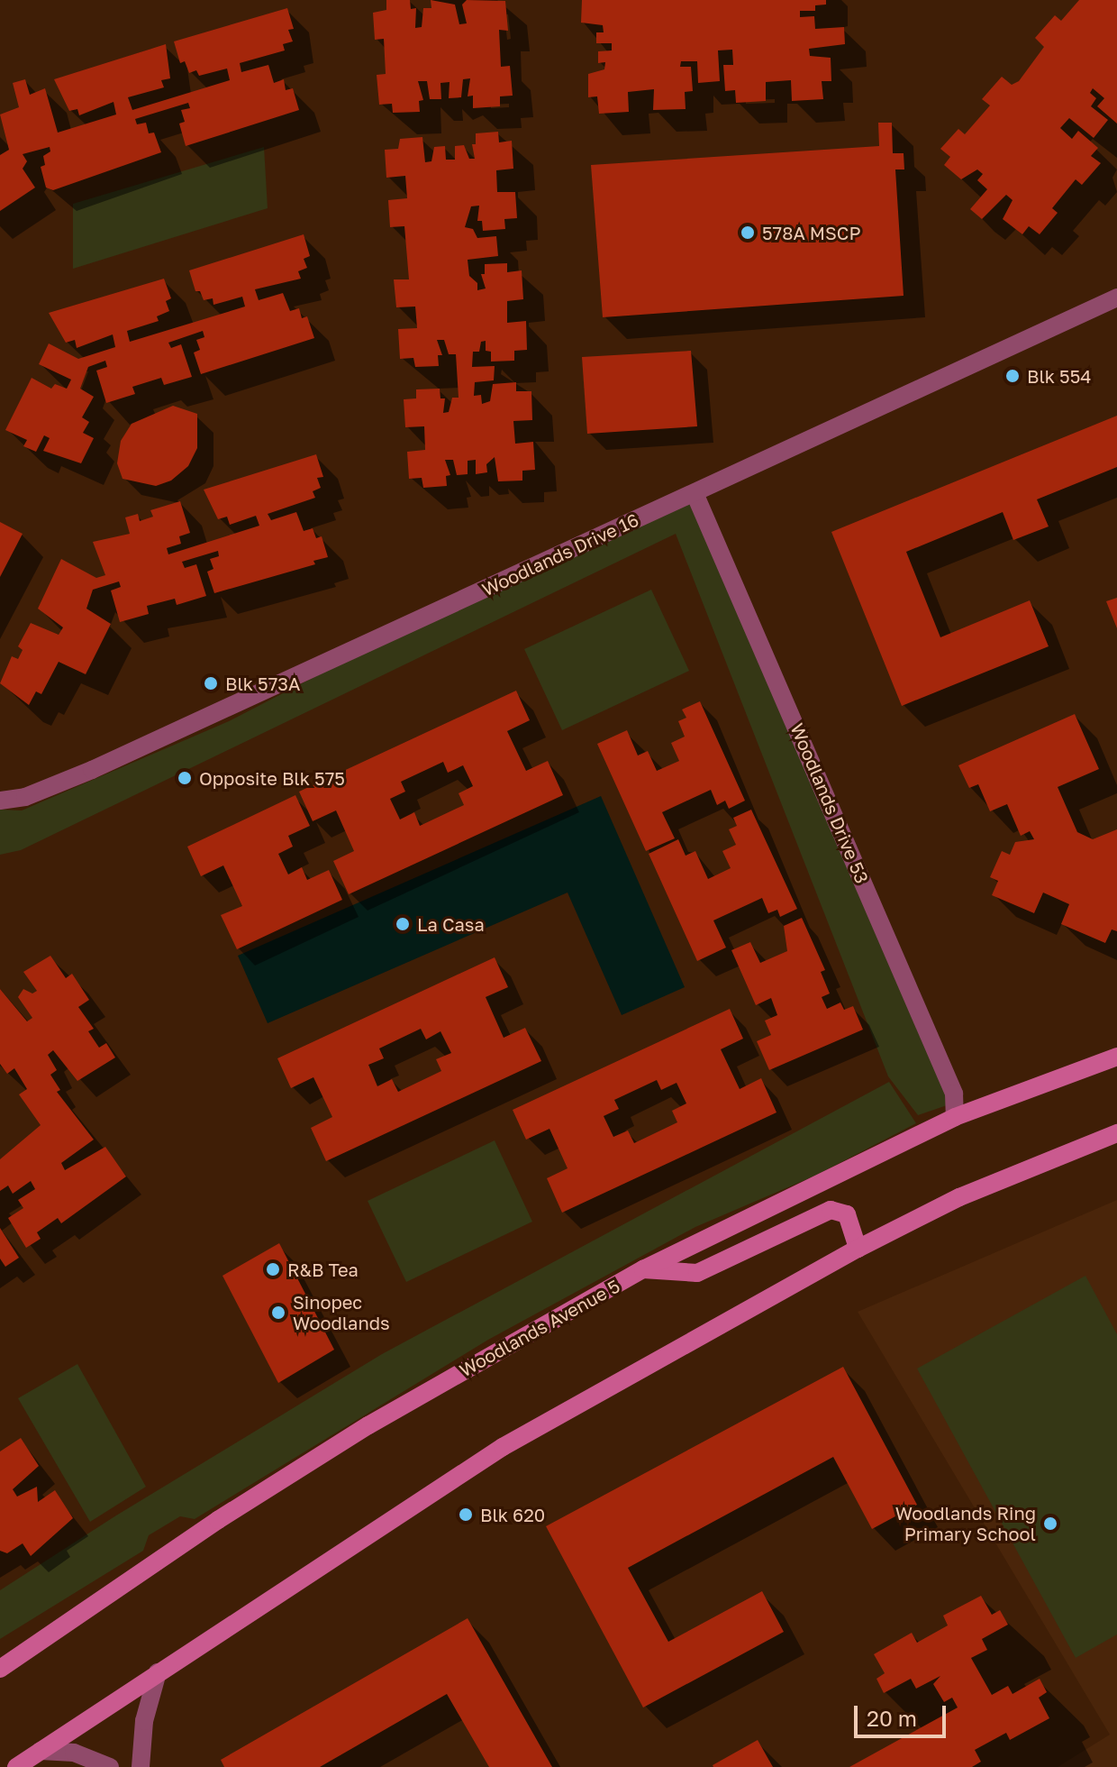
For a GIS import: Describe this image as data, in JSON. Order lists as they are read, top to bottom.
{
  "streets": {
    "main road": ["Woodlands Avenue 5"],
    "street": ["Woodlands Drive 16", "Woodlands Drive 53"]
  },
  "crossings": [
    ["Woodlands Drive 16", "Woodlands Drive 53"],
    ["Woodlands Drive 53", "Woodlands Avenue 5"]
  ],
  "places": [
    "578A MSCP",
    "Blk 554",
    "Blk 573A",
    "Opposite Blk 575",
    "La Casa",
    "R&B Tea",
    "Sinopec Woodlands",
    "Blk 620",
    "Woodlands Ring Primary School"
  ],
  "scale_bar": "20 m"
}
